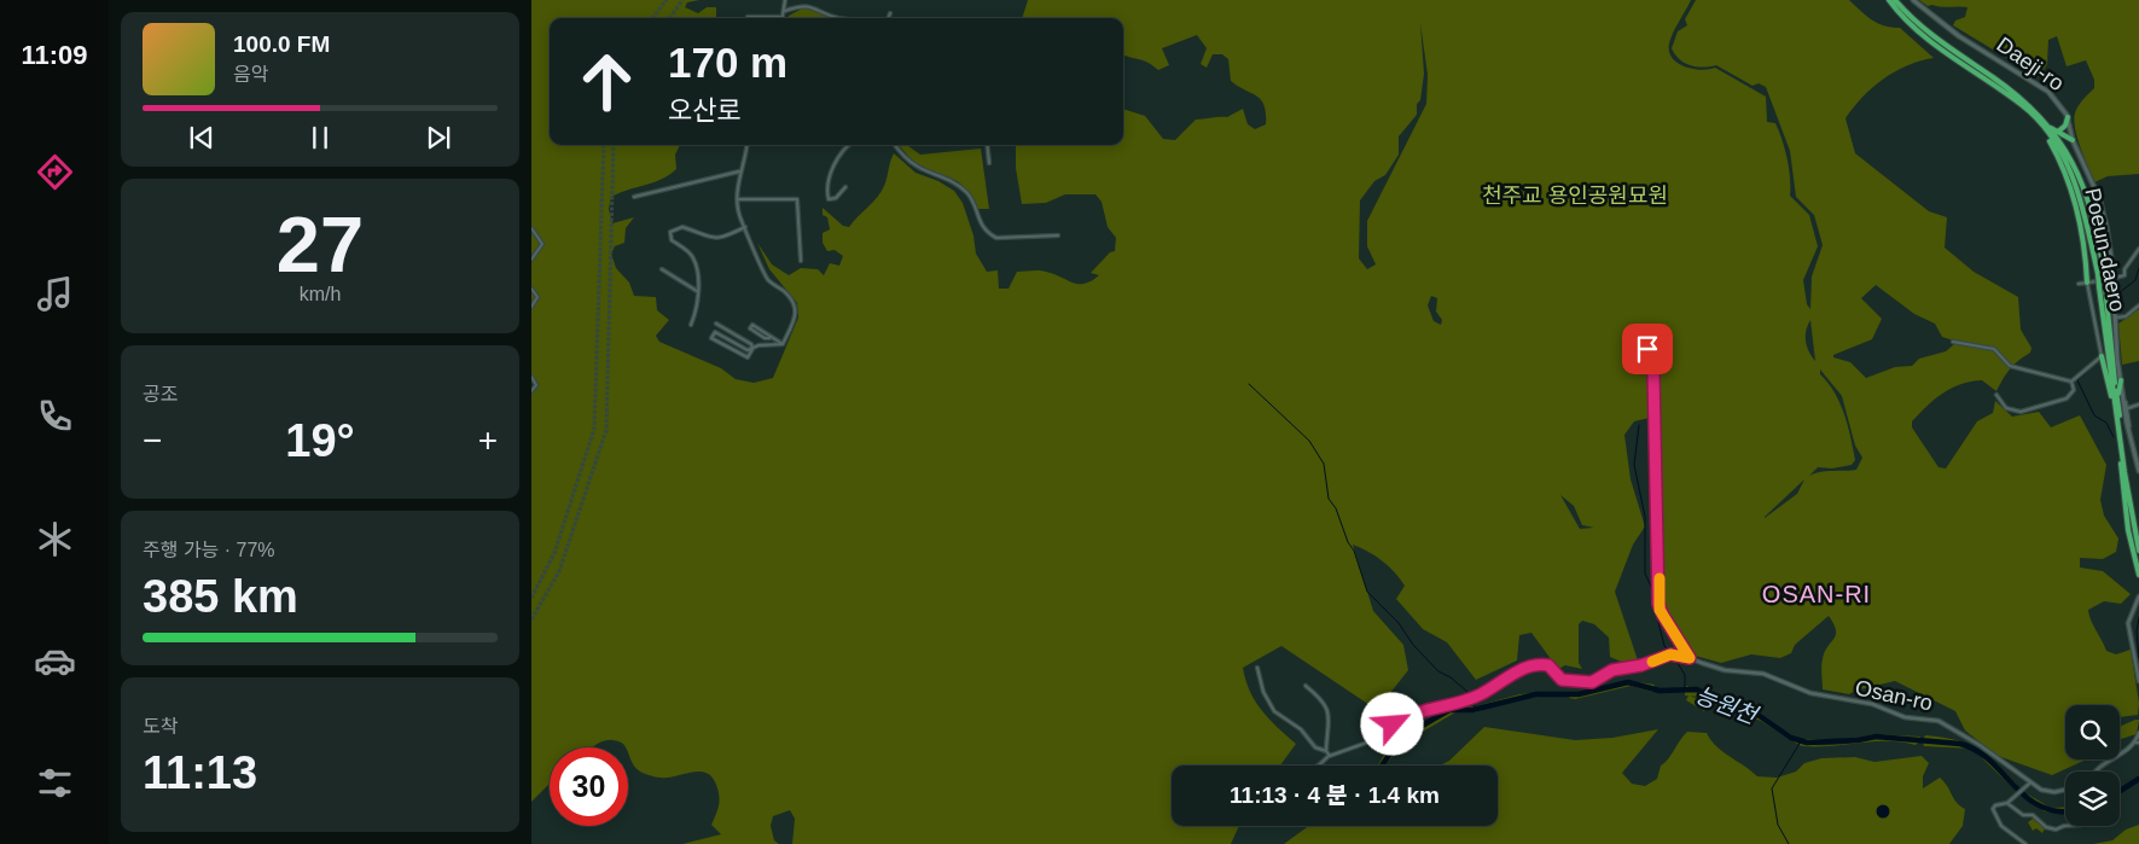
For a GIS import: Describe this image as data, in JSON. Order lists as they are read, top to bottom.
{
  "streets": {
    "highway": ["Poeun-daero"],
    "main road": ["Daeji-ro"],
    "street": ["Osan-ro"]
  },
  "districts": ["OSAN-RI"],
  "water": ["능원천"],
  "parks": ["천주교 용인공원묘원"],
  "page": {
    "tabs": "11:09",
    "turn": ["170 m", "오산로"],
    "song": ["100.0 FM", "음악"],
    "tile": [
      ["27", "km/h"],
      "공조",
      ["주행 가능 · 77%", "385 km"],
      ["도착", "11:13"]
    ],
    "heat": ["−", "19°", "+"],
    "limit": "30",
    "trip": "11:13 · 4 분 · 1.4 km"
  }
}
